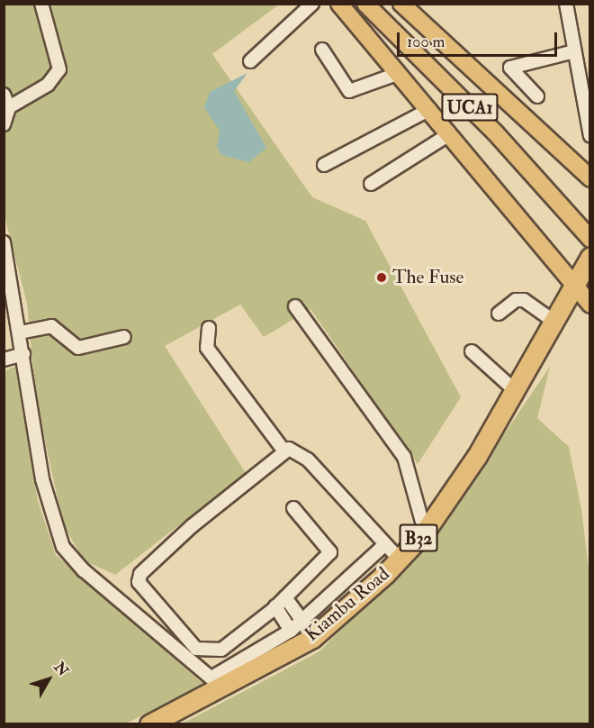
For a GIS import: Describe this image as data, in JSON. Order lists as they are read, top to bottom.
{
  "streets": {
    "highway": ["B32", "Kiambu Road"],
    "main road": ["UCA1"]
  },
  "places": ["The Fuse"],
  "scale_bar": "100 m",
  "north": "top right"
}
